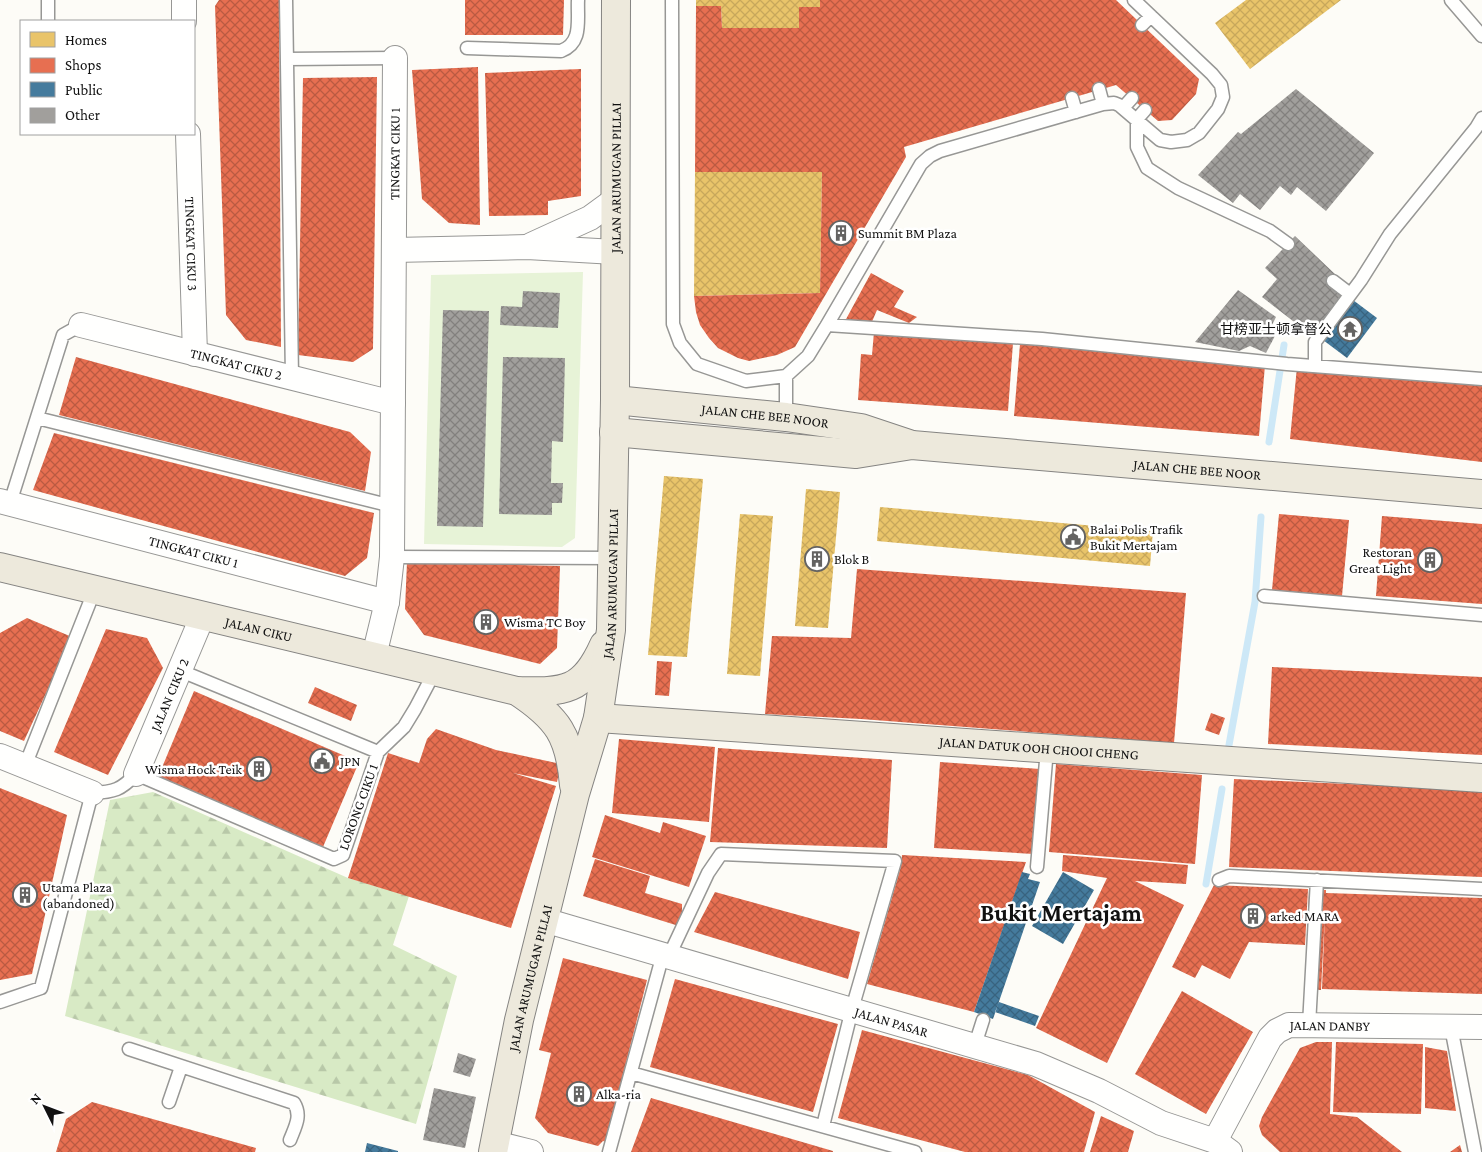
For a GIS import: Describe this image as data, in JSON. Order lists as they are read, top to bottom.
{
  "streets": {
    "main road": [
      "JALAN ARUMUGAN PILLAI",
      "JALAN CHE BEE NOOR",
      "JALAN CIKU",
      "JALAN DATUK OOH CHOOI CHENG"
    ],
    "street": [
      "TINGKAT CIKU 1",
      "TINGKAT CIKU 3",
      "TINGKAT CIKU 2",
      "JALAN CIKU 2",
      "JALAN PASAR",
      "JALAN DANBY"
    ],
    "lane": ["LORONG CIKU 1"]
  },
  "crossings": [
    ["TINGKAT CIKU 1", "TINGKAT CIKU 2"],
    ["TINGKAT CIKU 1", "JALAN CIKU"],
    ["JALAN ARUMUGAN PILLAI", "JALAN CHE BEE NOOR"],
    ["JALAN ARUMUGAN PILLAI", "JALAN DATUK OOH CHOOI CHENG"],
    ["JALAN ARUMUGAN PILLAI", "JALAN PASAR"],
    ["TINGKAT CIKU 3", "TINGKAT CIKU 2"],
    ["JALAN CIKU", "JALAN CIKU 2"],
    ["JALAN CIKU 2", "LORONG CIKU 1"],
    ["JALAN PASAR", "JALAN DANBY"]
  ],
  "districts": ["Bukit Mertajam"],
  "places": {
    "building": [
      "Summit BM Plaza",
      "Blok B",
      "Restoran Great Light",
      "Wisma TC Boy",
      "Wisma Hock Teik",
      "Utama Plaza (abandoned)",
      "arked MARA",
      "Alka-ria"
    ],
    "temple": ["甘榜亚士顿拿督公"],
    "public building": ["Balai Polis Trafik Bukit Mertajam", "JPN"]
  },
  "legend": [
    "Homes",
    "Shops",
    "Public",
    "Other"
  ],
  "north": "top left"
}
